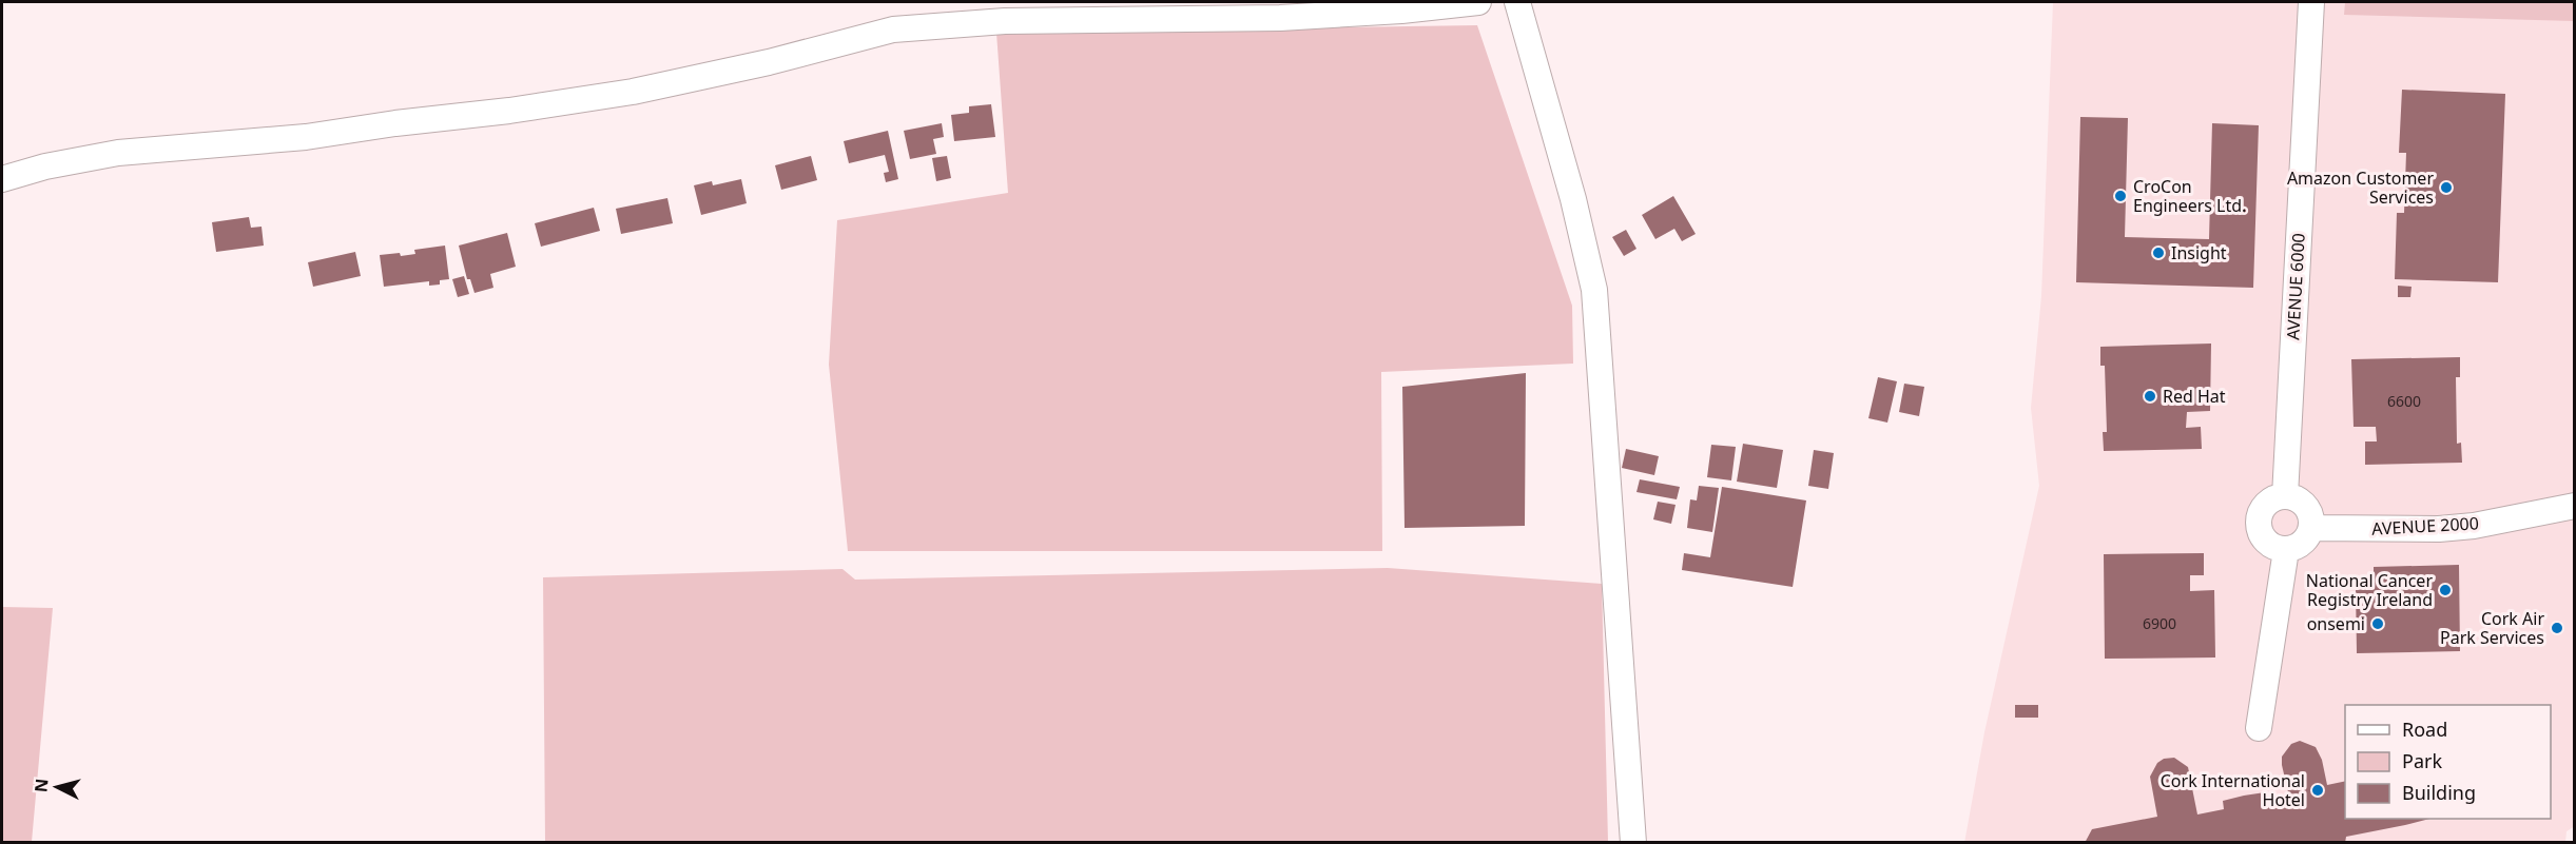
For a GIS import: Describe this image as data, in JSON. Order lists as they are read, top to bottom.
{
  "streets": {
    "street": ["AVENUE 6000", "AVENUE 2000"]
  },
  "crossings": [
    ["AVENUE 6000", "AVENUE 2000"]
  ],
  "places": [
    "Amazon Customer Services",
    "CroCon Engineers Ltd.",
    "Insight",
    "Red Hat",
    "National Cancer Registry Ireland",
    "onsemi",
    "Cork Air Park Services",
    "Cork International Hotel"
  ],
  "house_numbers": ["6600", "6900"],
  "legend": ["Road", "Park", "Building"],
  "north": "left"
}
